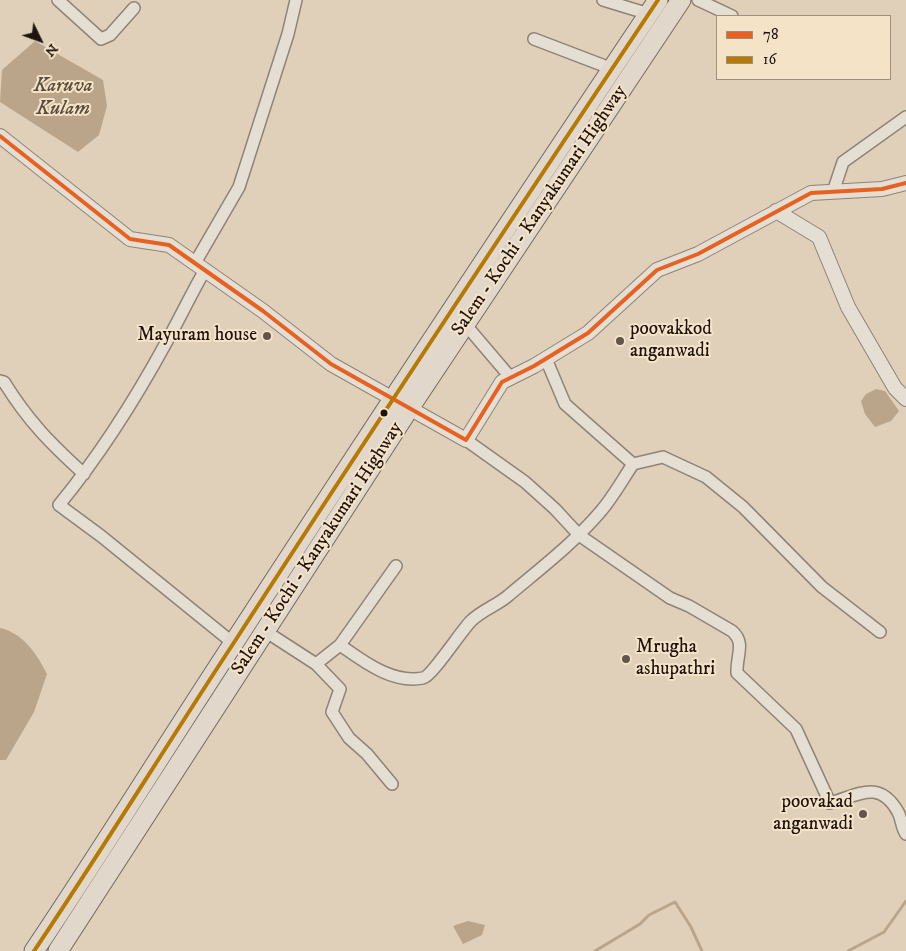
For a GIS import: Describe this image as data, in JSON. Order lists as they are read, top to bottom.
{
  "streets": {
    "highway": ["Salem - Kochi - Kanyakumari Highway"]
  },
  "water": ["Karuva Kulam"],
  "places": [
    "Mayuram house",
    "poovakkod anganwadi",
    "Mrugha ashupathri",
    "poovakad anganwadi"
  ],
  "lines": ["transit line 16", "transit line 78"],
  "legend": ["78", "16"],
  "north": "bottom right"
}
